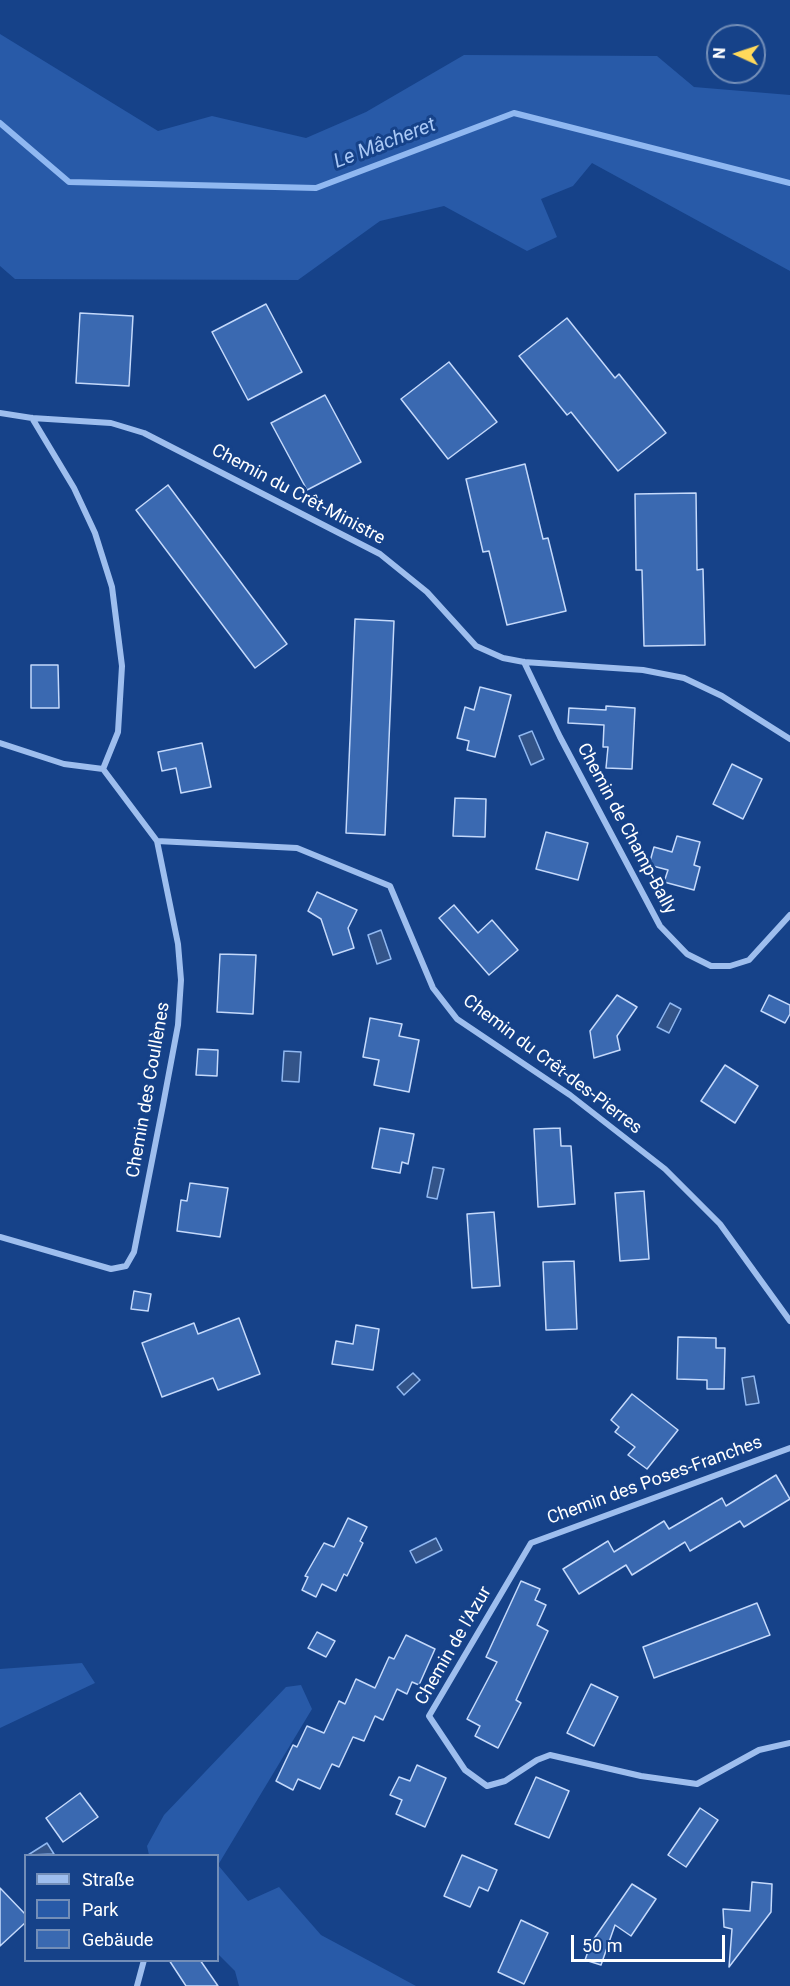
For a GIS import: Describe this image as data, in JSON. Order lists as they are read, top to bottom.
{
  "streets": {
    "street": [
      "Chemin du Crêt-Ministre",
      "Chemin de Champ-Bally",
      "Chemin du Crêt-des-Pierres",
      "Chemin des Coullènes",
      "Chemin des Poses-Franches",
      "Chemin de l'Azur"
    ]
  },
  "crossings": [
    ["Chemin du Crêt-Ministre", "Chemin de Champ-Bally"],
    ["Chemin du Crêt-des-Pierres", "Chemin des Coullènes"],
    ["Chemin des Poses-Franches", "Chemin de l'Azur"]
  ],
  "water": ["Le Mâcheret"],
  "legend": ["Straße", "Park", "Gebäude"],
  "scale_bar": "50 m",
  "north": "left"
}
